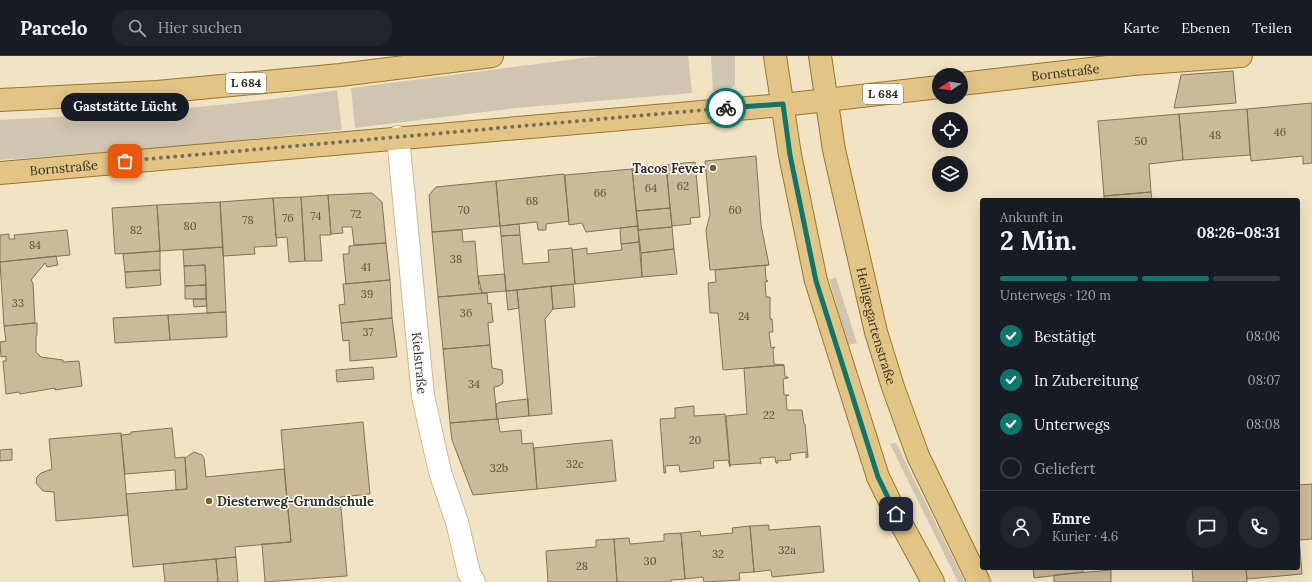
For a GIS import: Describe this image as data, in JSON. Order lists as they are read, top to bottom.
{
  "streets": {
    "main road": ["Bornstraße", "L 684", "Heiligegartenstraße"],
    "street": ["Kielstraße"]
  },
  "crossings": [
    ["Bornstraße", "Heiligegartenstraße"],
    ["Bornstraße", "Kielstraße"]
  ],
  "places": ["Gaststätte Lücht", "Tacos Fever", "Diesterweg-Grundschule"],
  "house_numbers": [
    "46",
    "48",
    "50",
    "62",
    "64",
    "66",
    "68",
    "70",
    "60",
    "72",
    "74",
    "76",
    "78",
    "80",
    "82",
    "84",
    "38",
    "41",
    "39",
    "33",
    "36",
    "24",
    "37",
    "34",
    "22",
    "20",
    "32c",
    "32b",
    "32a",
    "32",
    "30",
    "28"
  ],
  "north": "left",
  "page": {
    "header": "Parcelo",
    "search": "Hier suchen",
    "nav": ["Karte", "Ebenen", "Teilen"],
    "bubble": "Gaststätte Lücht",
    "heading": ["2 Min.", "Ankunft in", "08:26–08:31"],
    "panel": ["Emre", "Kurier · 4.6"],
    "bar": "Unterwegs · 120 m",
    "list": [
      ["Bestätigt", "08:06"],
      ["In Zubereitung", "08:07"],
      ["Unterwegs", "08:08"],
      "Geliefert"
    ]
  }
}
